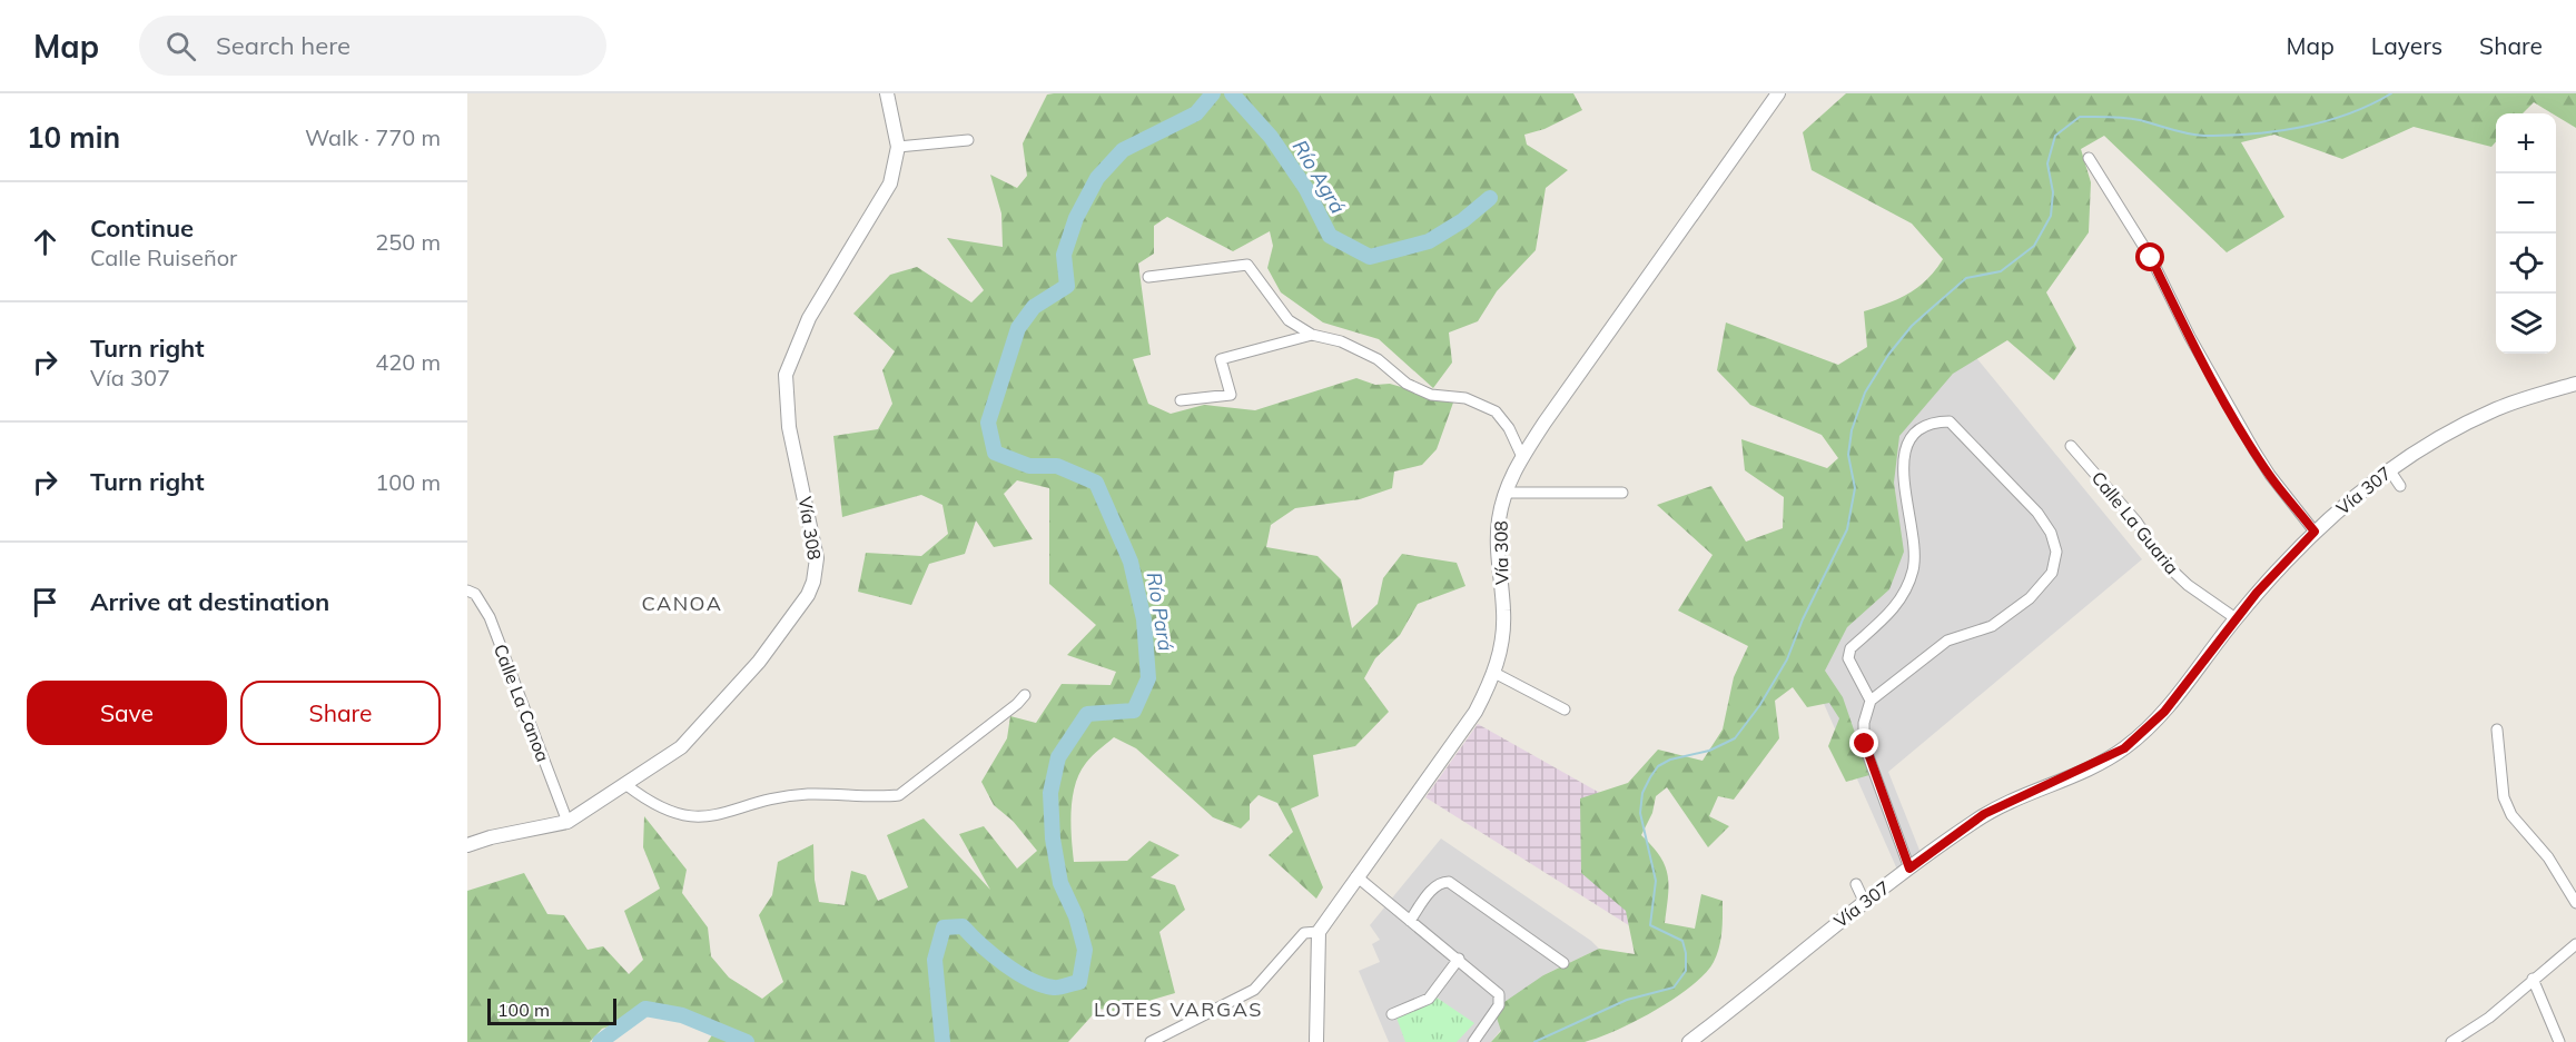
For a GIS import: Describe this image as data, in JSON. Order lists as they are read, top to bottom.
{
  "streets": {
    "street": [
      "Vía 307",
      "Calle La Guaria",
      "Vía 308",
      "Calle La Canoa"
    ]
  },
  "crossings": [
    ["Vía 307", "Calle La Guaria"],
    ["Vía 308", "Calle La Canoa"]
  ],
  "districts": ["CANOA", "LOTES VARGAS"],
  "water": ["Río Agrá", "Río Pará"],
  "scale_bar": "100 m",
  "page": {
    "header": "Map",
    "search": "Search here",
    "nav": ["Map", "Layers", "Share"],
    "heading": ["10 min", "Walk · 770 m"],
    "map_buttons": ["+", "−"],
    "list": [
      ["Continue", "Calle Ruiseñor", "250 m"],
      ["Turn right", "Vía 307", "420 m"],
      ["Turn right", "100 m"],
      "Arrive at destination"
    ],
    "buttons": ["Save", "Share"],
    "scale": "100 m"
  }
}
